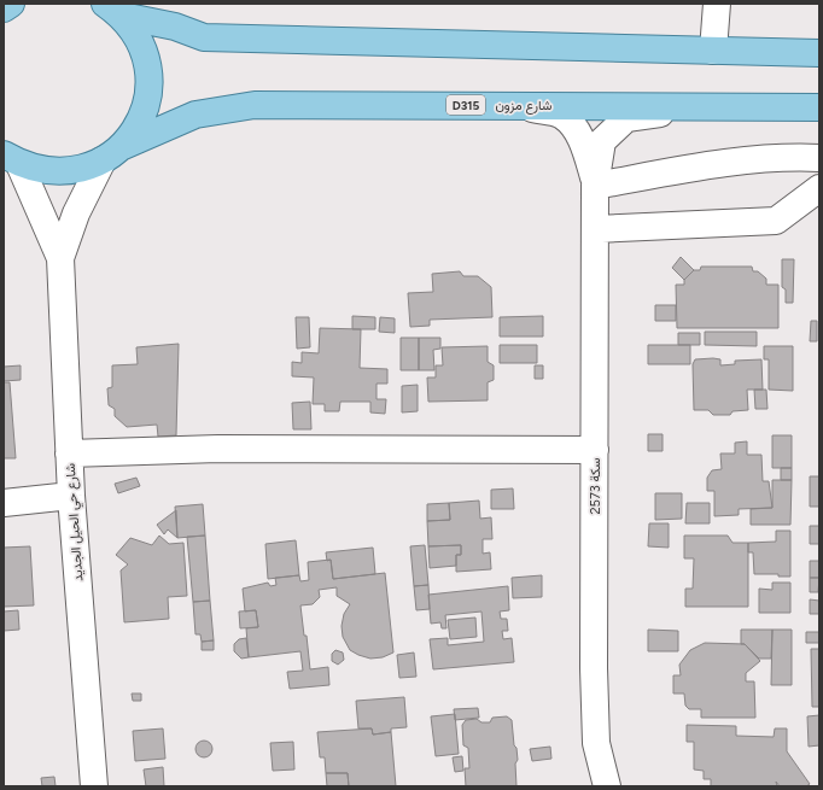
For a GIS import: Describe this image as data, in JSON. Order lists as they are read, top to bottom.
{
  "streets": {
    "main road": ["D315", "شارع مزون"],
    "street": ["سكة 2573", "شارع حي الحيل الجديد"]
  },
  "crossings": [
    ["D315", "شارع مزون"],
    ["D315", "شارع حي الحيل الجديد"],
    ["شارع مزون", "شارع حي الحيل الجديد"]
  ]
}
